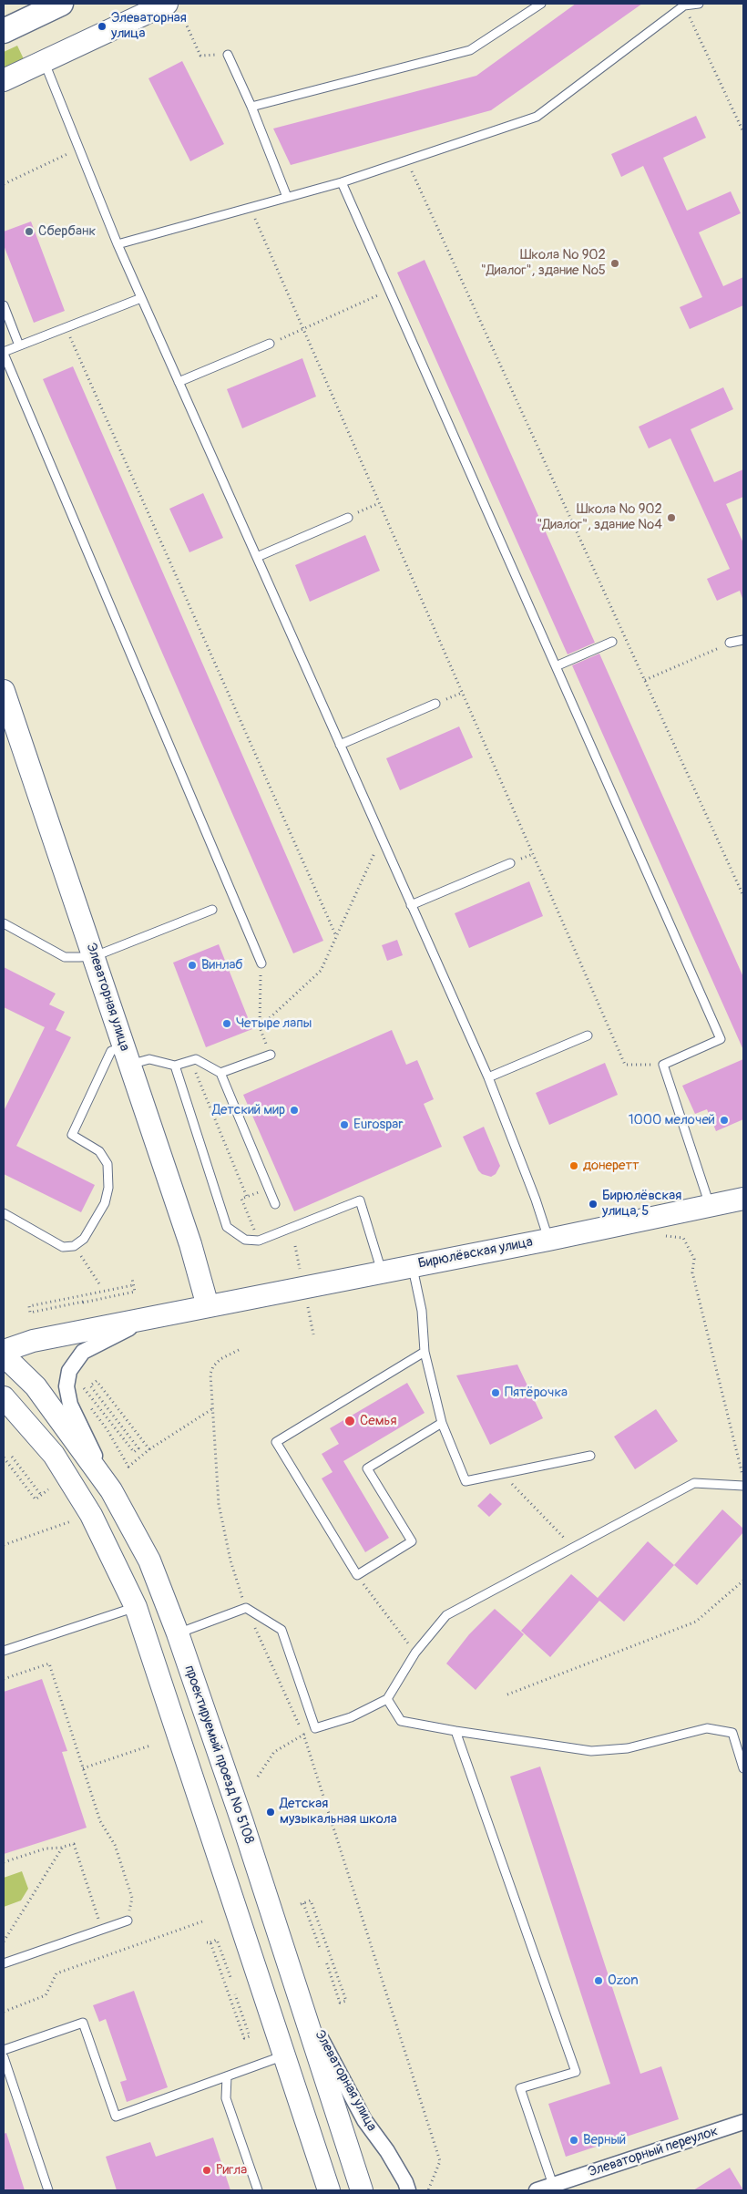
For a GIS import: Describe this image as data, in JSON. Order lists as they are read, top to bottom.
{
  "streets": {
    "main road": ["Элеваторная улица", "Бирюлёвская улица", "проектируемый проезд № 5108"],
    "street": ["Элеваторный переулок"]
  },
  "crossings": [
    ["Элеваторная улица", "Бирюлёвская улица"],
    ["Элеваторная улица", "проектируемый проезд № 5108"]
  ],
  "places": [
    "Элеваторная улица",
    "Сбербанк",
    "Школа № 902 \"Диалог\", здание №5",
    "Школа № 902 \"Диалог\", здание №4",
    "Винлаб",
    "Четыре лапы",
    "Детский мир",
    "1000 мелочей",
    "Eurospar",
    "донеретт",
    "Бирюлёвская улица, 5",
    "Пятёрочка",
    "Семья",
    "Детская музыкальная школа",
    "Ozon",
    "Верный",
    "Ригла"
  ]
}
